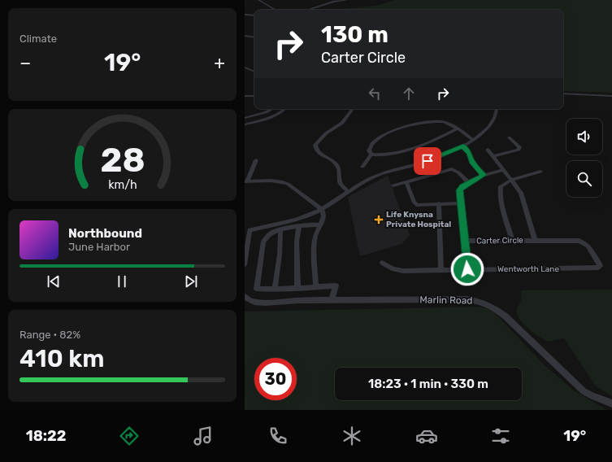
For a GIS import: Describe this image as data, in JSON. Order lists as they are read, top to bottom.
{
  "streets": {
    "street": ["Carter Circle", "Wentworth Lane", "Marlin Road"]
  },
  "crossings": [
    ["Carter Circle", "Wentworth Lane"]
  ],
  "places": {
    "health": ["Life Knysna Private Hospital"]
  },
  "page": {
    "tile": [
      "Climate",
      ["Range · 82%", "410 km"]
    ],
    "turn": ["130 m", "Carter Circle"],
    "heat": ["−", "19°", "+"],
    "song": ["Northbound", "June Harbor"],
    "limit": "30",
    "trip": "18:23 · 1 min · 330 m",
    "tabs": ["18:22", "19°"],
    "gauge": ["28", "km/h"]
  }
}
